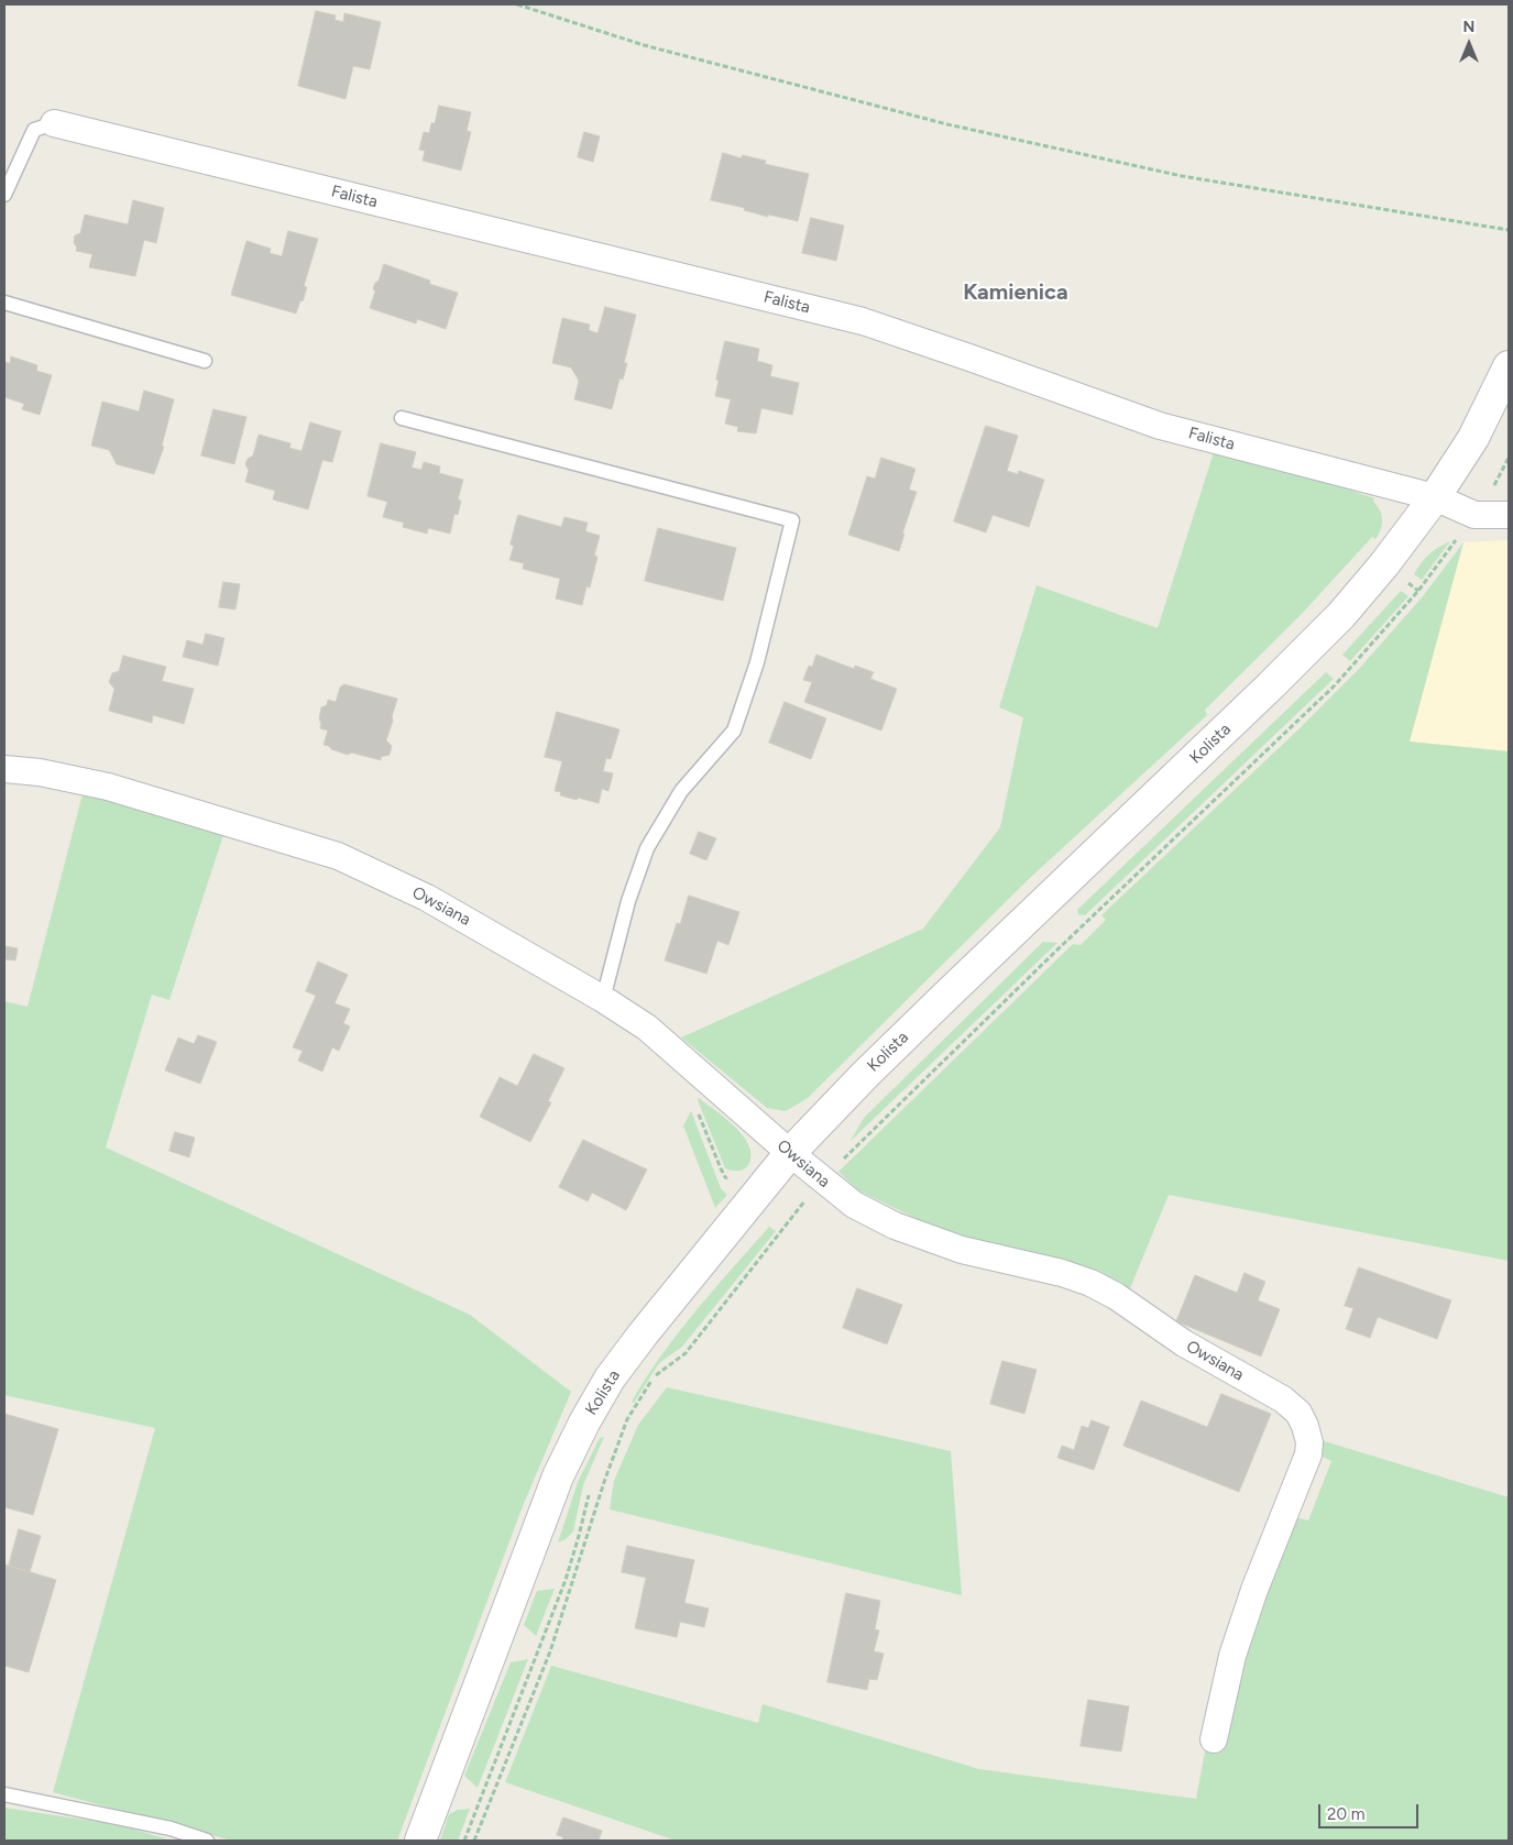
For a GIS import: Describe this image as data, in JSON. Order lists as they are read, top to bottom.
{
  "streets": {
    "street": ["Falista", "Kolista", "Owsiana"]
  },
  "crossings": [
    ["Falista", "Kolista"],
    ["Kolista", "Owsiana"]
  ],
  "districts": ["Kamienica"],
  "scale_bar": "20 m",
  "north": "top"
}
